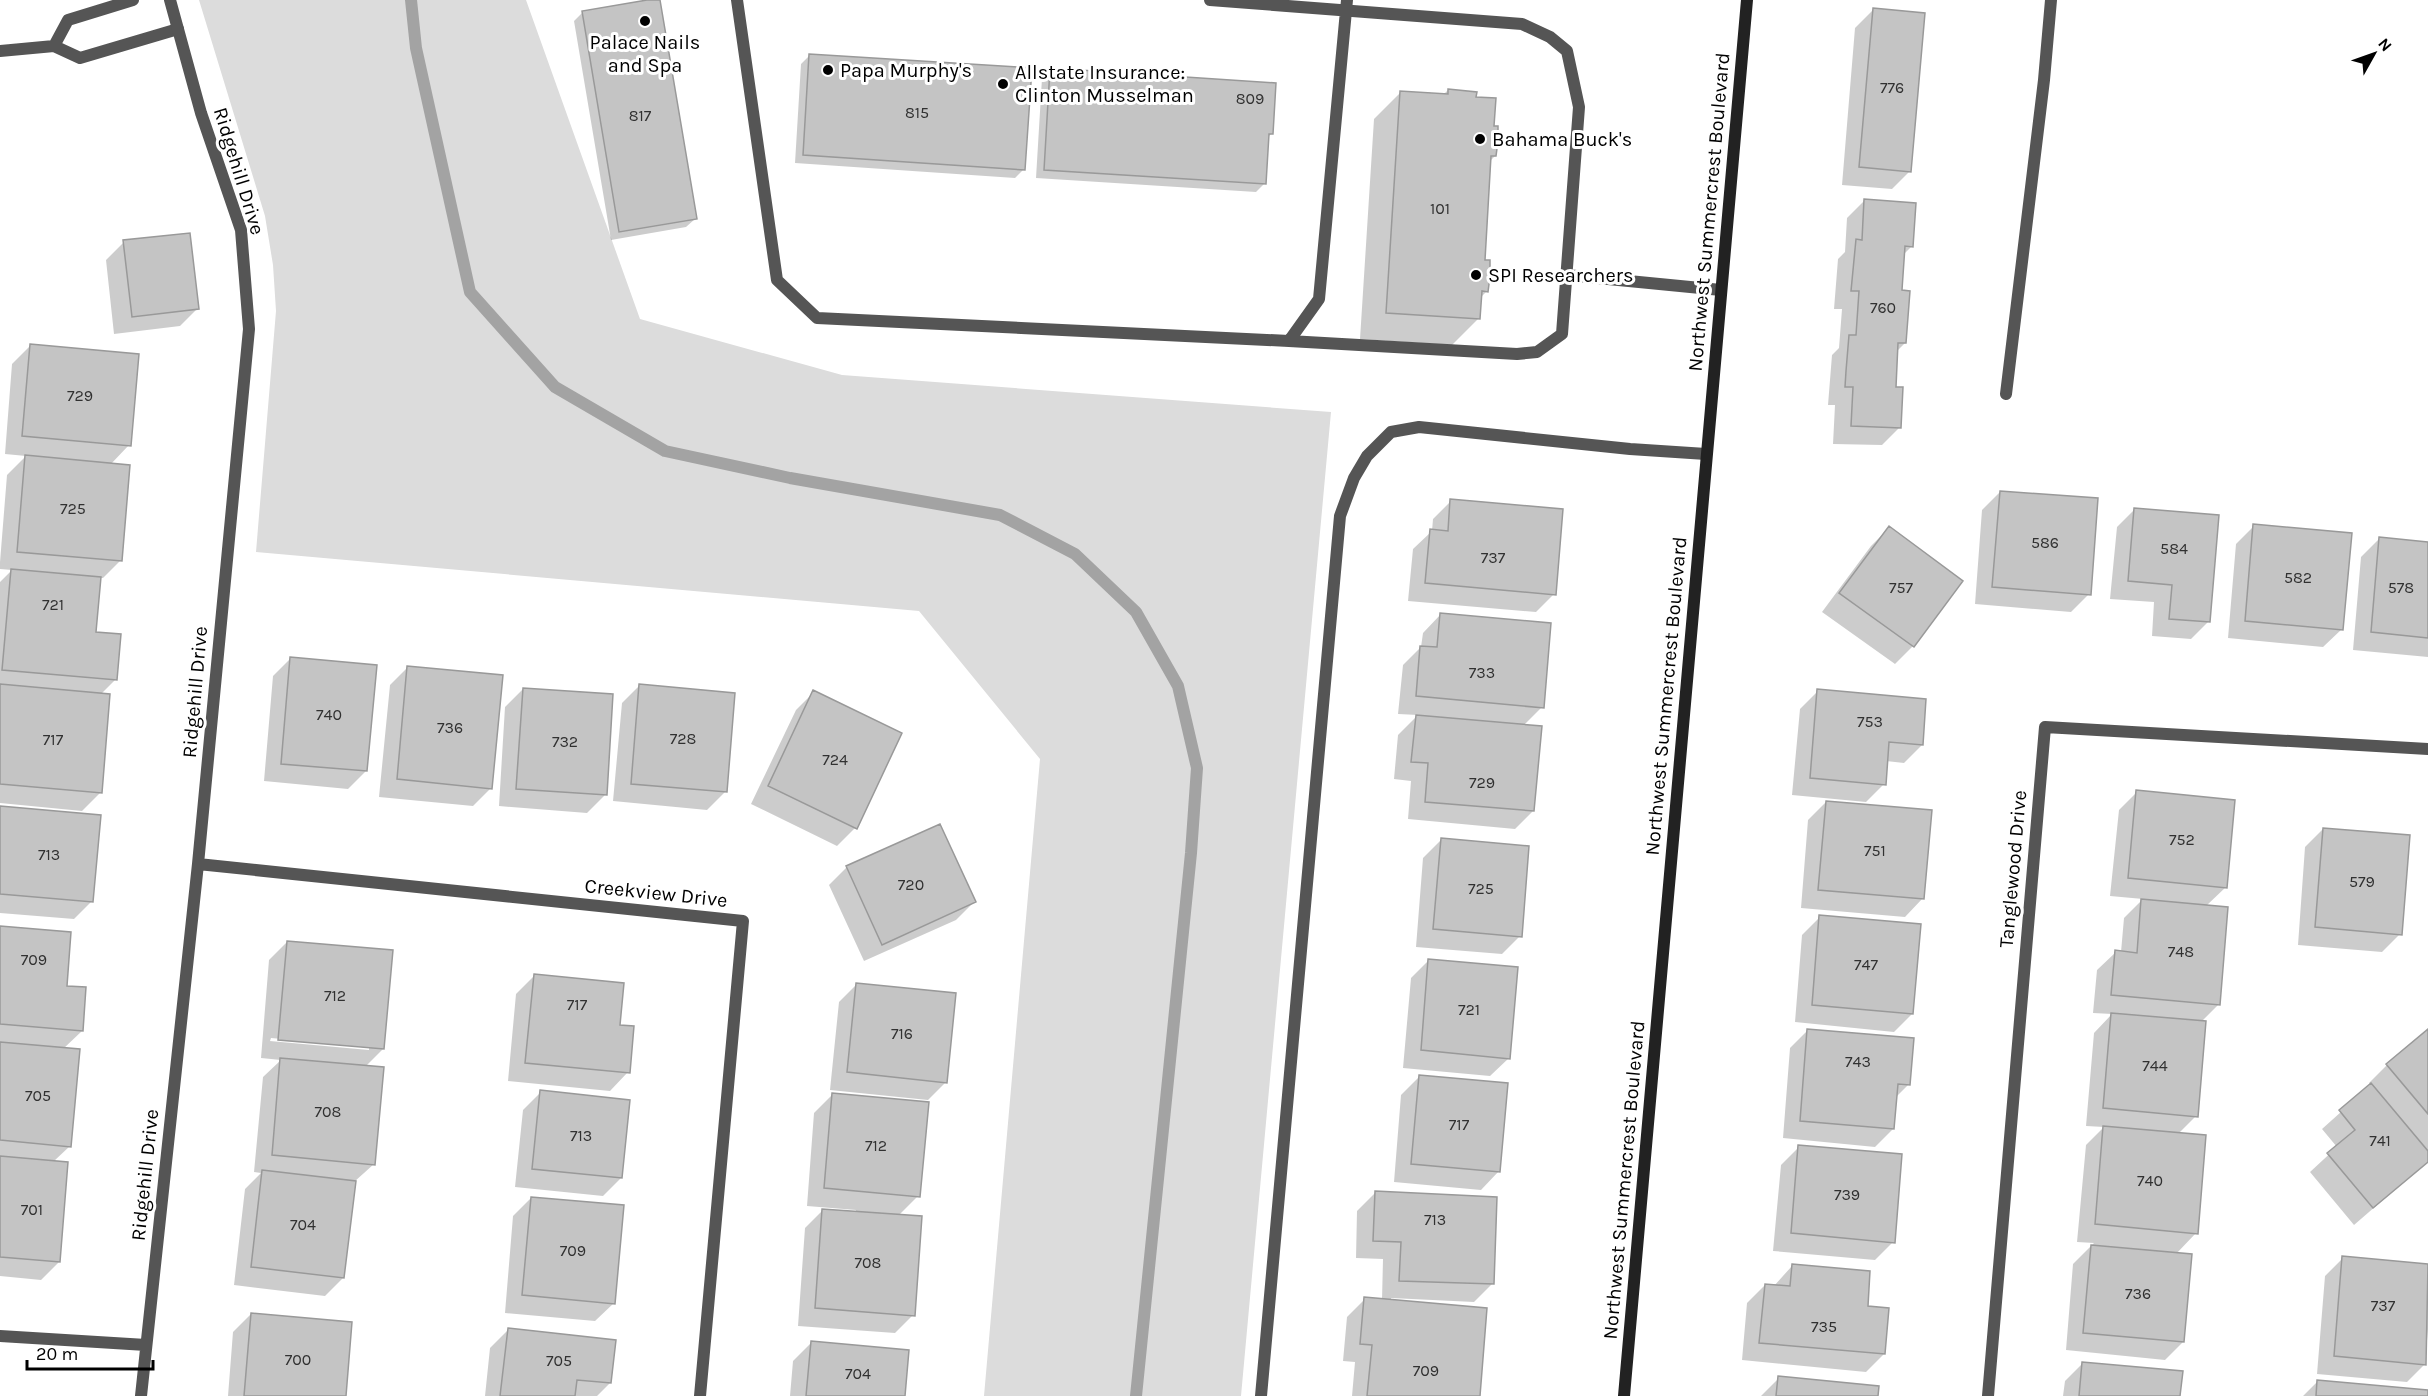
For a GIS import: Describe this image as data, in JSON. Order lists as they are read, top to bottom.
{
  "streets": {
    "street": [
      "Ridgehill Drive",
      "Northwest Summercrest Boulevard",
      "Tanglewood Drive",
      "Creekview Drive"
    ]
  },
  "crossings": [
    ["Ridgehill Drive", "Creekview Drive"]
  ],
  "places": [
    "Palace Nails and Spa",
    "Papa Murphy's",
    "Allstate Insurance: Clinton Musselman",
    "Bahama Buck's",
    "SPI Researchers"
  ],
  "house_numbers": [
    "776",
    "809",
    "815",
    "817",
    "101",
    "760",
    "729",
    "725",
    "586",
    "584",
    "737",
    "582",
    "757",
    "578",
    "721",
    "733",
    "740",
    "753",
    "736",
    "728",
    "717",
    "732",
    "724",
    "729",
    "752",
    "751",
    "713",
    "579",
    "720",
    "725",
    "748",
    "709",
    "747",
    "712",
    "717",
    "721",
    "716",
    "743",
    "744",
    "705",
    "708",
    "717",
    "713",
    "741",
    "712",
    "740",
    "739",
    "701",
    "713",
    "704",
    "709",
    "708",
    "736",
    "737",
    "735",
    "700",
    "705",
    "709",
    "704"
  ],
  "scale_bar": "20 m",
  "north": "top right"
}
